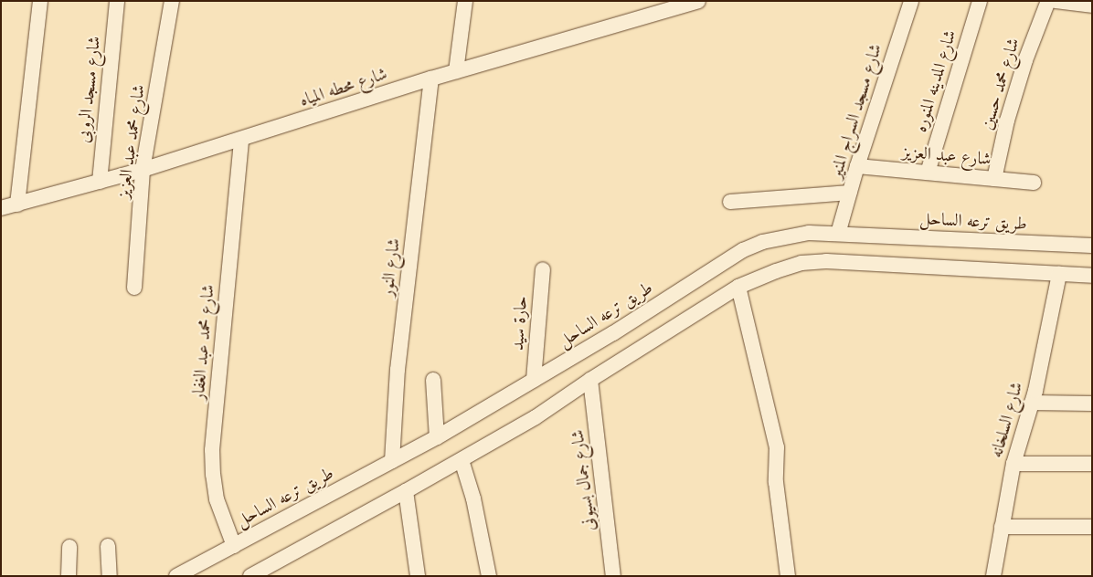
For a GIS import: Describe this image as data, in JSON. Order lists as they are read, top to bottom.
{
  "streets": {
    "street": [
      "شارع المدينه المنوره",
      "شارع محمد حسين",
      "شارع محطه المياه",
      "شارع مسجد الروبى",
      "شارع مسجد السراج المنير",
      "شارع محمد عبد العزيز",
      "شارع عبد العزيز",
      "طريق ترعه الساحل",
      "شارع النور",
      "حارة سيد",
      "شارع محمد عبد الغفار",
      "شارع السلخانه",
      "شارع جمال بسيونى"
    ]
  },
  "crossings": [
    ["شارع المدينه المنوره", "شارع عبد العزيز"],
    ["شارع محمد حسين", "شارع عبد العزيز"],
    ["شارع محطه المياه", "شارع مسجد الروبى"],
    ["شارع محطه المياه", "شارع محمد عبد العزيز"],
    ["شارع محطه المياه", "شارع النور"],
    ["شارع محطه المياه", "شارع محمد عبد الغفار"],
    ["شارع مسجد السراج المنير", "شارع عبد العزيز"],
    ["شارع مسجد السراج المنير", "طريق ترعه الساحل"],
    ["طريق ترعه الساحل", "شارع النور"],
    ["طريق ترعه الساحل", "حارة سيد"],
    ["طريق ترعه الساحل", "شارع محمد عبد الغفار"]
  ]
}
